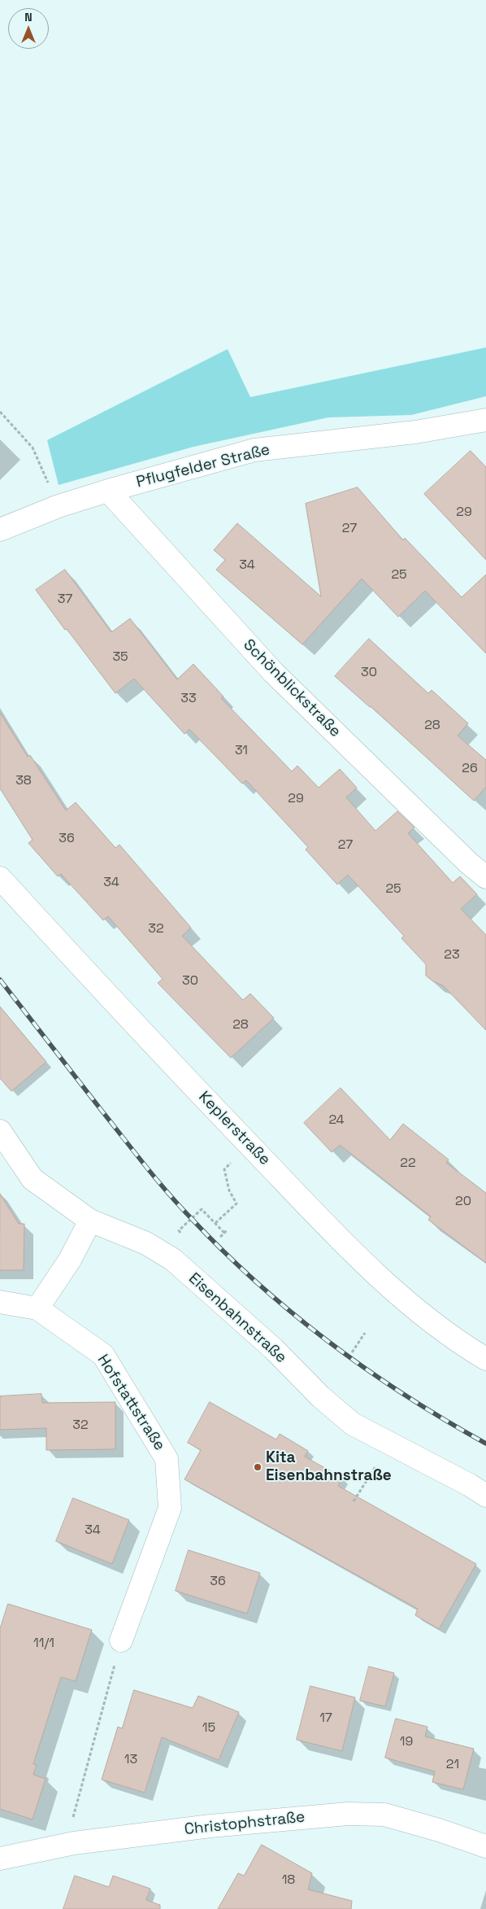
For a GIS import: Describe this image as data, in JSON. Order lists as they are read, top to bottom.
{
  "streets": {
    "street": [
      "Pflugfelder Straße",
      "Schönblickstraße",
      "Keplerstraße",
      "Eisenbahnstraße",
      "Hofstattstraße",
      "Christophstraße"
    ]
  },
  "crossings": [
    ["Pflugfelder Straße", "Schönblickstraße"]
  ],
  "places": ["Kita Eisenbahnstraße"],
  "house_numbers": [
    "29",
    "27",
    "34",
    "25",
    "37",
    "35",
    "30",
    "33",
    "28",
    "31",
    "26",
    "38",
    "29",
    "36",
    "27",
    "34",
    "25",
    "32",
    "23",
    "30",
    "28",
    "24",
    "22",
    "20",
    "32",
    "34",
    "36",
    "11/1",
    "17",
    "15",
    "19",
    "13",
    "21",
    "18"
  ],
  "north": "top"
}
